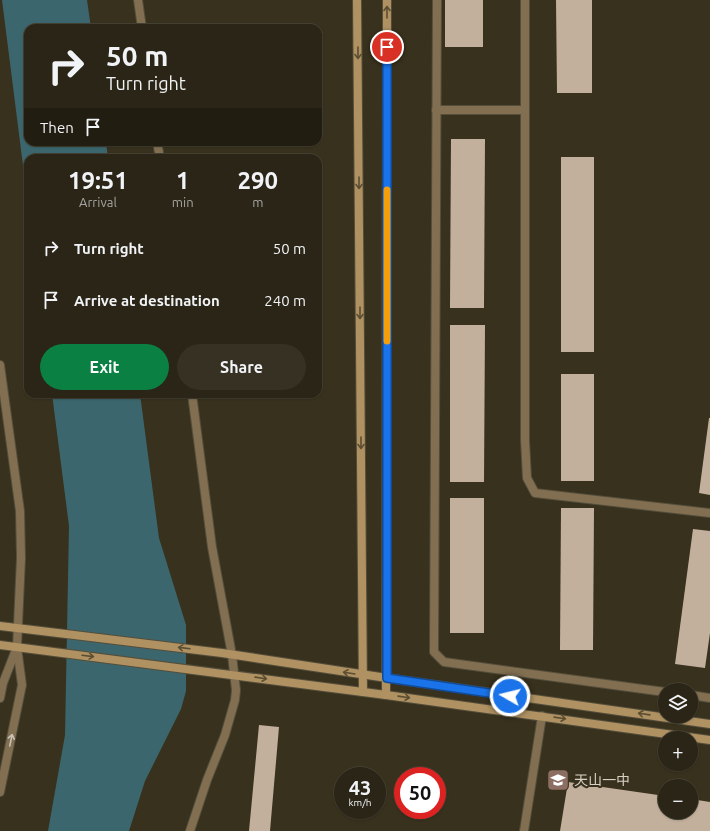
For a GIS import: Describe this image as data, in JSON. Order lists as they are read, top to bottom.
{
  "places": {
    "school or university": ["天山一中"]
  },
  "page": {
    "turn": ["50 m", "Turn right"],
    "then": "Then",
    "eta": [
      "19:51",
      "Arrival",
      "1",
      "min",
      "290",
      "m"
    ],
    "list": [
      {
        "name": "Turn right",
        "value": "50 m"
      },
      {
        "name": "Arrive at destination",
        "value": "240 m"
      }
    ],
    "buttons": ["Exit", "Share"],
    "map_buttons": ["+", "−"],
    "speed": "43 km/h",
    "limit": "50"
  }
}
